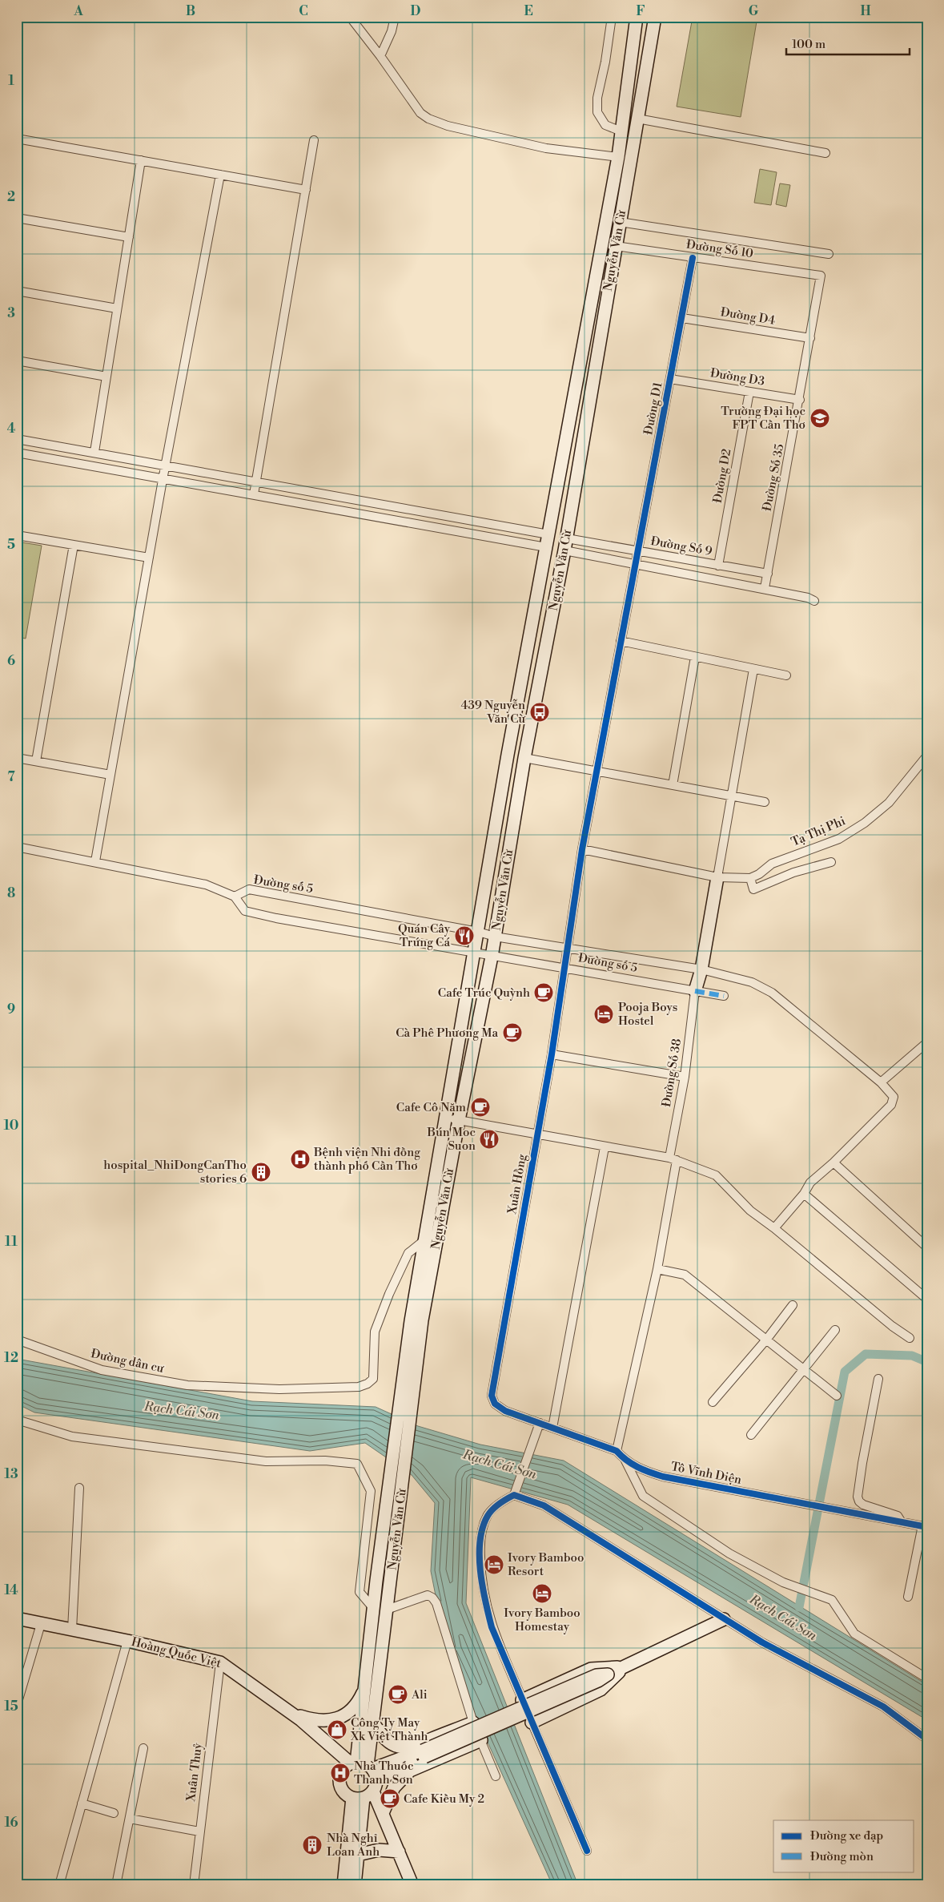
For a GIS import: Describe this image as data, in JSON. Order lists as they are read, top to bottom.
{
  "streets": {
    "main road": ["Nguyễn Văn Cừ", "Hoàng Quốc Việt"],
    "street": [
      "Đường Số 10",
      "Đường D4",
      "Đường D3",
      "Đường D1",
      "Đường D2",
      "Đường Số 35",
      "Đường Số 9",
      "Tạ Thị Phi",
      "Đường số 5",
      "Đường Số 38",
      "Xuân Hồng",
      "Đường dân cư",
      "Tô Vĩnh Diện",
      "Xuân Thuỷ"
    ]
  },
  "crossings": [
    ["Đường Số 10", "Nguyễn Văn Cừ"],
    ["Đường Số 10", "Đường D1"],
    ["Đường Số 10", "Đường Số 35"],
    ["Nguyễn Văn Cừ", "Đường Số 9"],
    ["Nguyễn Văn Cừ", "Đường số 5"],
    ["Nguyễn Văn Cừ", "Đường dân cư"],
    ["Nguyễn Văn Cừ", "Hoàng Quốc Việt"],
    ["Đường D4", "Đường D1"],
    ["Đường D4", "Đường Số 35"],
    ["Đường D3", "Đường D1"],
    ["Đường D3", "Đường D2"],
    ["Đường D3", "Đường Số 35"],
    ["Đường D1", "Đường Số 9"],
    ["Đường D1", "Xuân Hồng"],
    ["Đường D2", "Đường Số 9"],
    ["Đường Số 35", "Đường Số 9"],
    ["Đường số 5", "Đường Số 38"],
    ["Đường số 5", "Xuân Hồng"],
    ["Đường Số 38", "Tô Vĩnh Diện"],
    ["Xuân Hồng", "Tô Vĩnh Diện"],
    ["Hoàng Quốc Việt", "Xuân Thuỷ"]
  ],
  "water": ["Rạch Cái Sơn"],
  "places": {
    "school or university": ["Trường Đại học FPT Cần Thơ"],
    "bus stop": ["439 Nguyễn Văn Cừ"],
    "restaurant": ["Quán Cây Trứng Cá", "Bún Moc Suon"],
    "cafe": [
      "Cafe Trúc Quỳnh",
      "Cà Phê Phương Ma",
      "Cafe Cô Năm",
      "Ali",
      "Cafe Kiều My 2"
    ],
    "hotel": ["Pooja Boys Hostel", "Ivory Bamboo Resort", "Ivory Bamboo Homestay"],
    "hospital": ["Bệnh viện Nhi đồng thành phố Cần Thơ", "Nhà Thuốc Thanh Sơn"],
    "building": ["hospital_NhiDongCanTho stories 6", "Nhà Nghỉ Loan Anh"],
    "shop": ["Công Ty May Xk Việt Thành"]
  },
  "legend": ["Đường xe đạp", "Đường mòn"],
  "scale_bar": "100 m",
  "grid": {
    "columns": [
      "A",
      "B",
      "C",
      "D",
      "E",
      "F",
      "G",
      "H"
    ],
    "rows": [
      "1",
      "2",
      "3",
      "4",
      "5",
      "6",
      "7",
      "8",
      "9",
      "10",
      "11",
      "12",
      "13",
      "14",
      "15",
      "16"
    ]
  }
}
